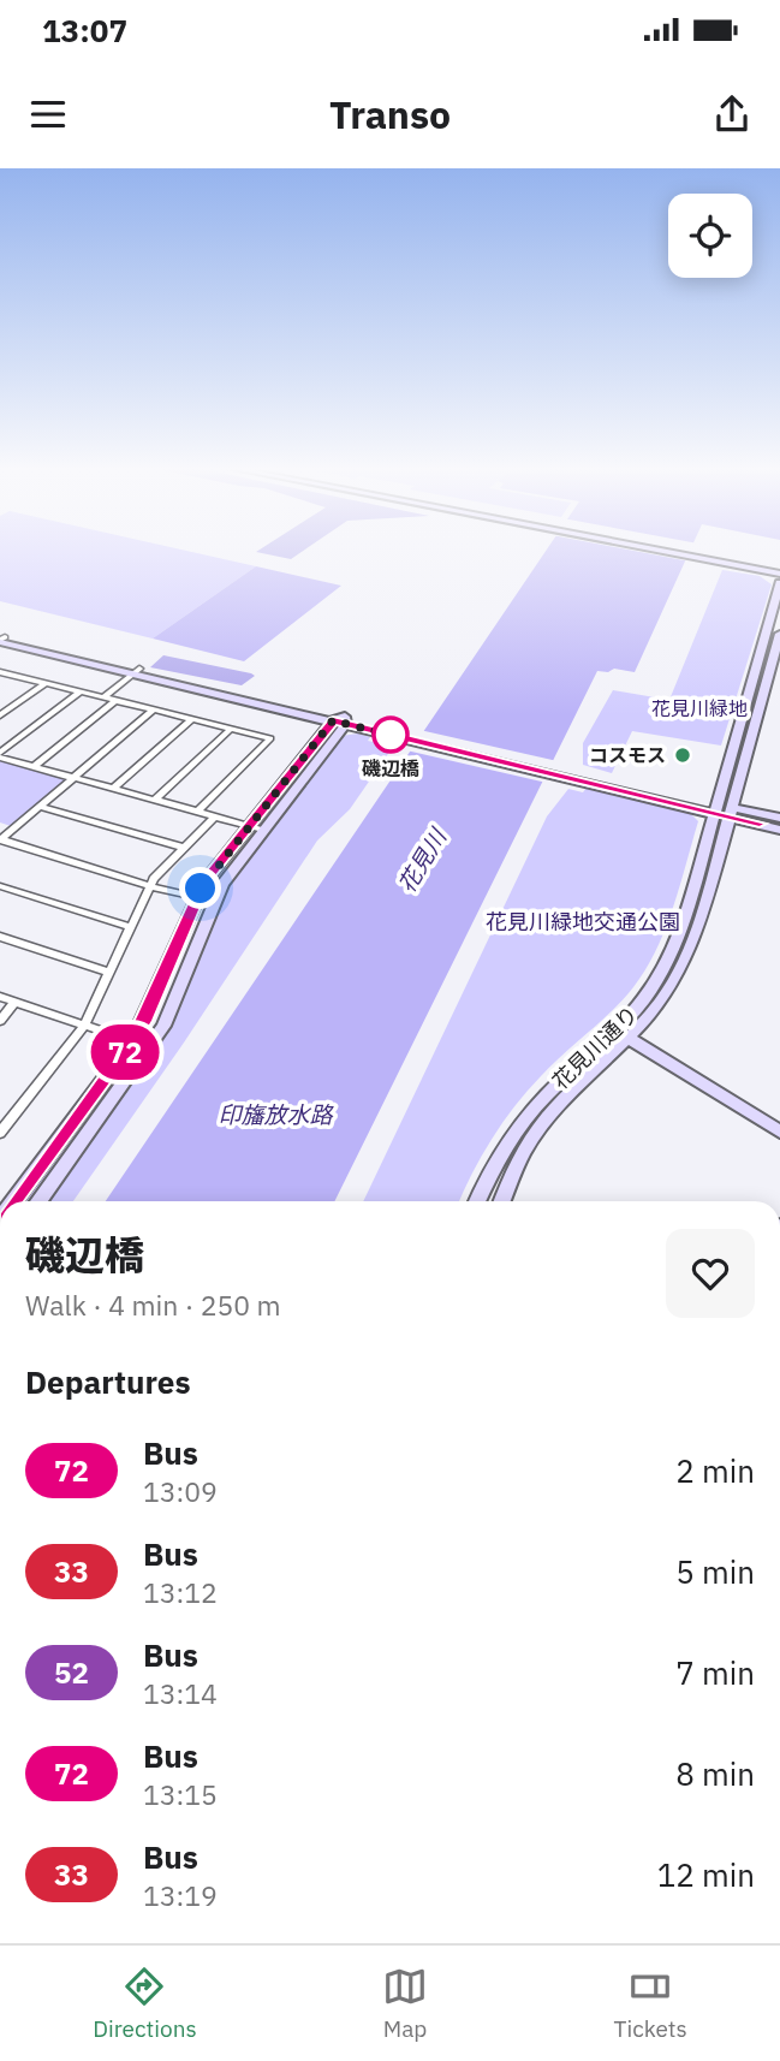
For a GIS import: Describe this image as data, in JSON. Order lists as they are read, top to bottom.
{
  "streets": {
    "street": ["花見川通り"]
  },
  "water": ["花見川", "印旛放水路"],
  "parks": ["花見川緑地", "花見川緑地交通公園"],
  "places": ["磯辺橋", "コスモス"],
  "lines": ["bus line 72"],
  "page": {
    "status": "13:07",
    "header": "Transo",
    "on_map": "72",
    "heading": [
      ["磯辺橋", "Walk · 4 min · 250 m"],
      "Departures"
    ],
    "list": [
      {
        "mark": "72",
        "name": "Bus",
        "note": "13:09",
        "value": "2 min"
      },
      {
        "mark": "33",
        "name": "Bus",
        "note": "13:12",
        "value": "5 min"
      },
      {
        "mark": "52",
        "name": "Bus",
        "note": "13:14",
        "value": "7 min"
      },
      {
        "mark": "72",
        "name": "Bus",
        "note": "13:15",
        "value": "8 min"
      },
      {
        "mark": "33",
        "name": "Bus",
        "note": "13:19",
        "value": "12 min"
      }
    ],
    "tabs": ["Directions", "Map", "Tickets"]
  }
}
